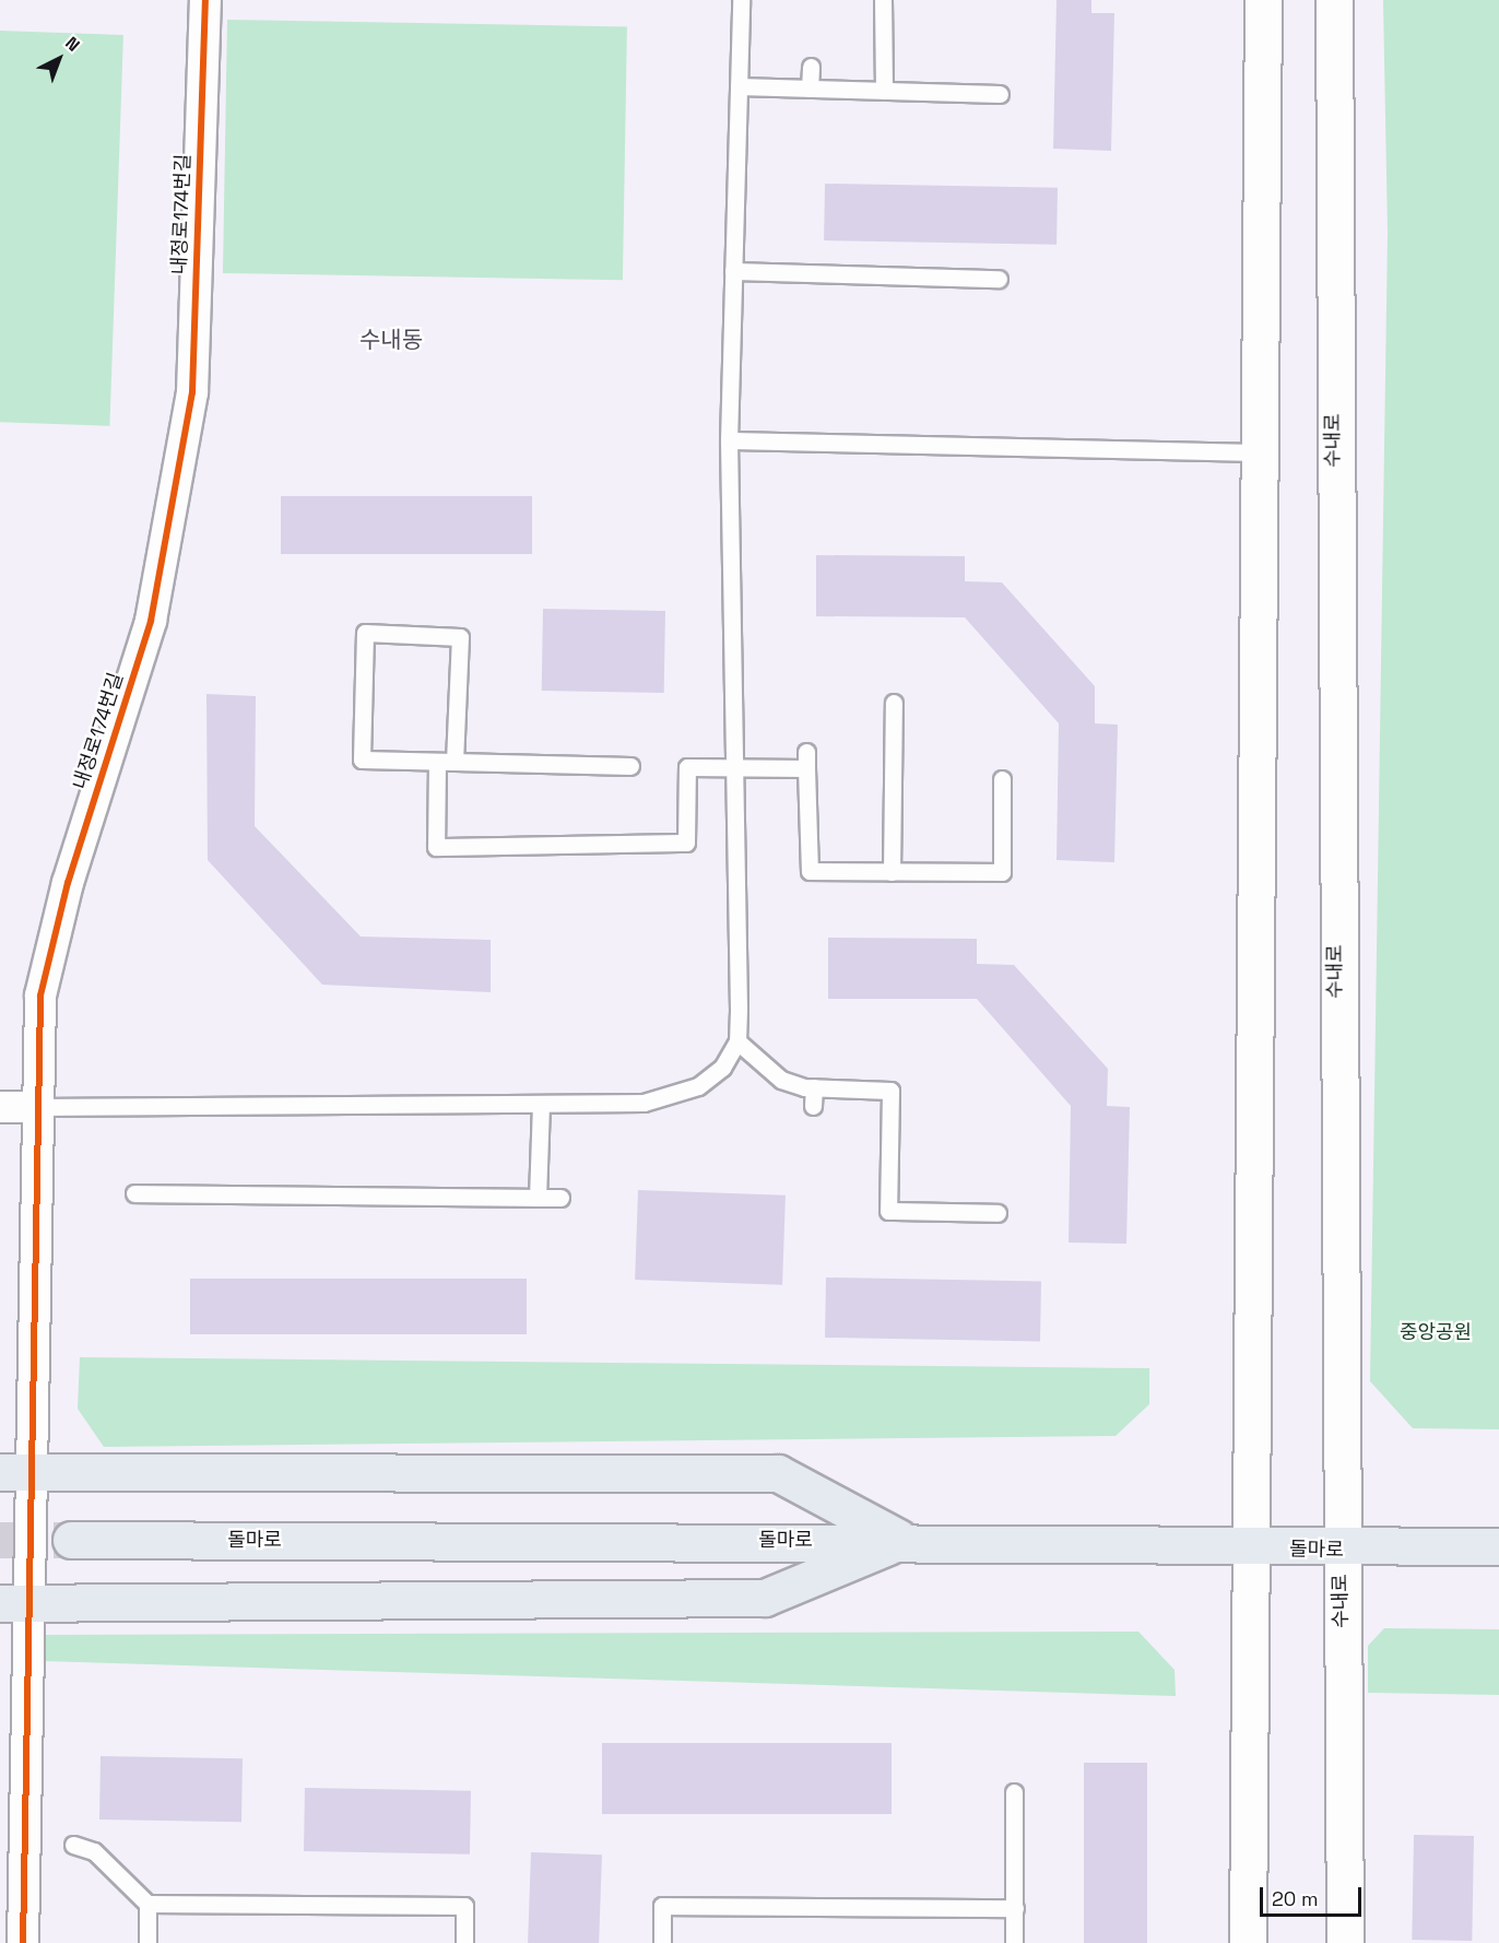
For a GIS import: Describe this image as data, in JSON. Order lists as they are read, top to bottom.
{
  "streets": {
    "main road": ["수내로", "돌마로"],
    "street": ["내정로174번길"]
  },
  "crossings": [
    ["수내로", "돌마로"]
  ],
  "districts": ["수내동"],
  "parks": ["중앙공원"],
  "scale_bar": "20 m",
  "north": "top right"
}
